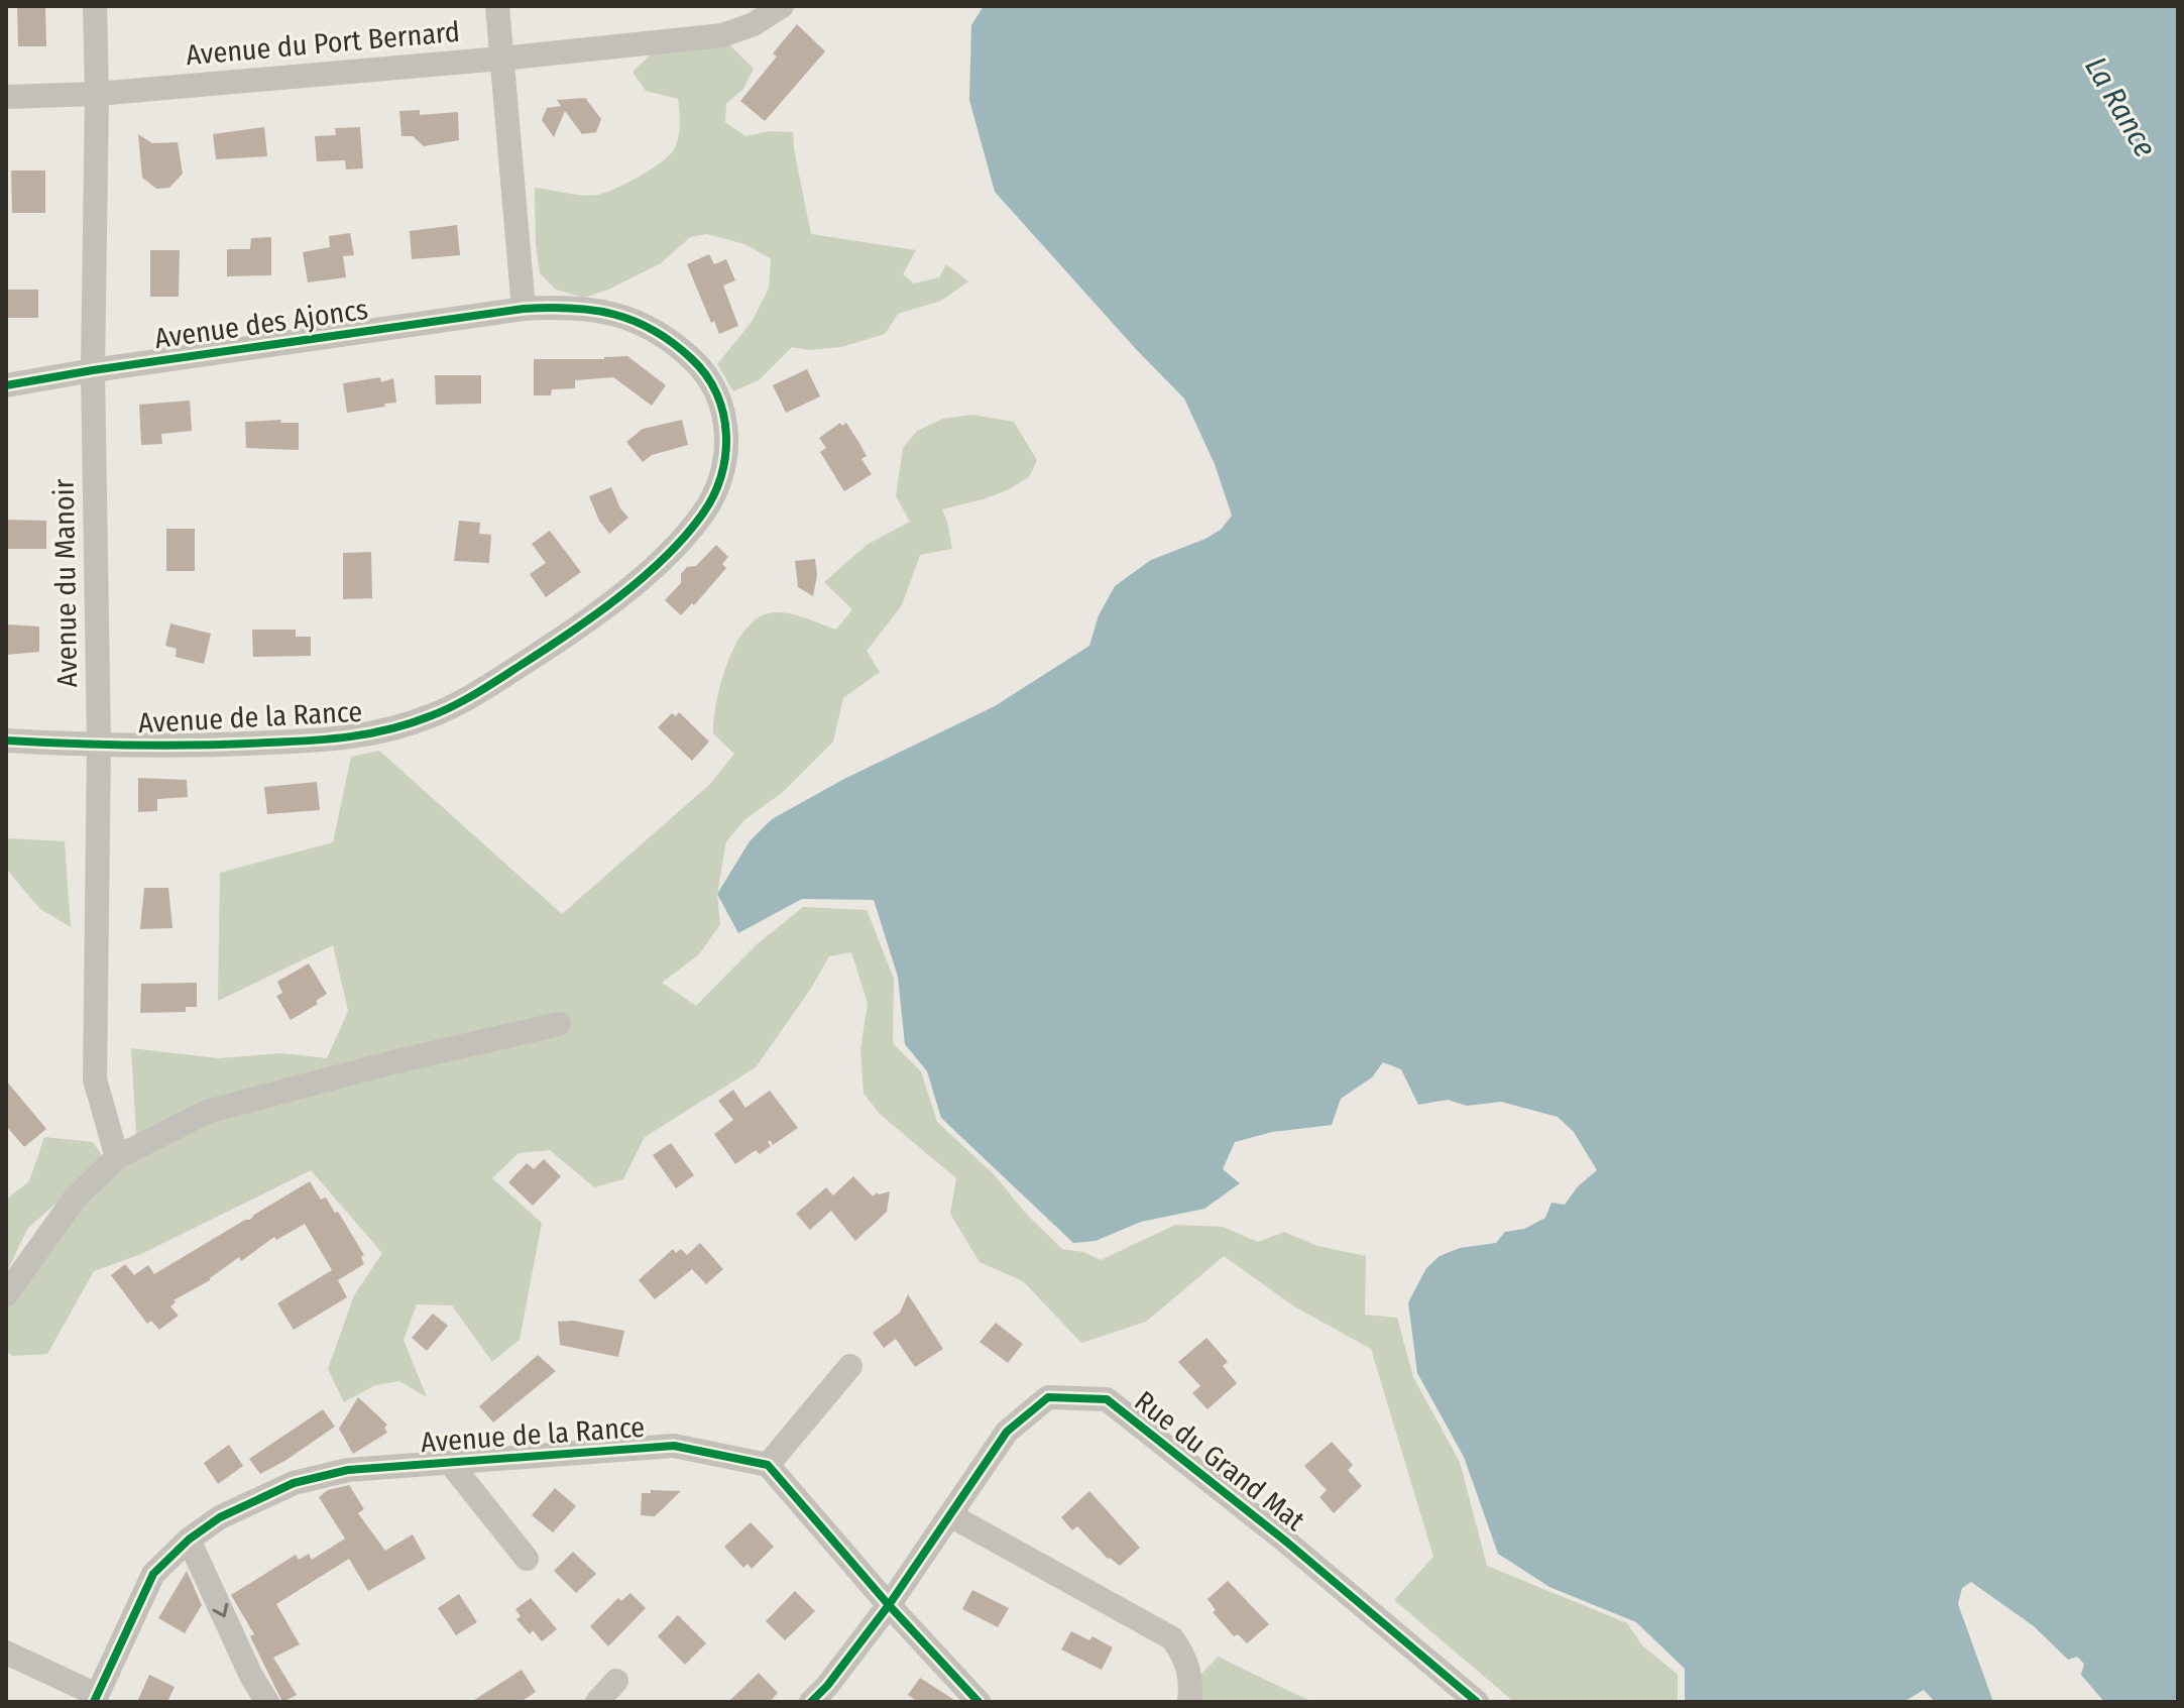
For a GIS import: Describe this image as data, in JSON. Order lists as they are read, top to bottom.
{
  "streets": {
    "street": [
      "Avenue du Port Bernard",
      "Avenue des Ajoncs",
      "Avenue du Manoir",
      "Avenue de la Rance",
      "Rue du Grand Mat"
    ]
  },
  "crossings": [
    ["Avenue du Port Bernard", "Avenue du Manoir"],
    ["Avenue des Ajoncs", "Avenue du Manoir"],
    ["Avenue des Ajoncs", "Avenue de la Rance"],
    ["Avenue du Manoir", "Avenue de la Rance"]
  ],
  "water": ["La Rance"]
}
